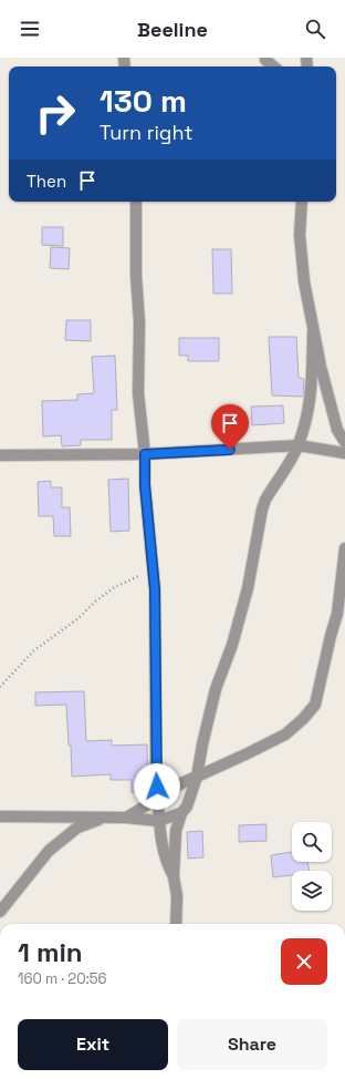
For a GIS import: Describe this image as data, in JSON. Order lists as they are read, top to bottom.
{
  "page": {
    "header": "Beeline",
    "turn": ["130 m", "Turn right"],
    "then": "Then",
    "heading": ["1 min", "160 m · 20:56"],
    "buttons": ["Exit", "Share"]
  }
}
